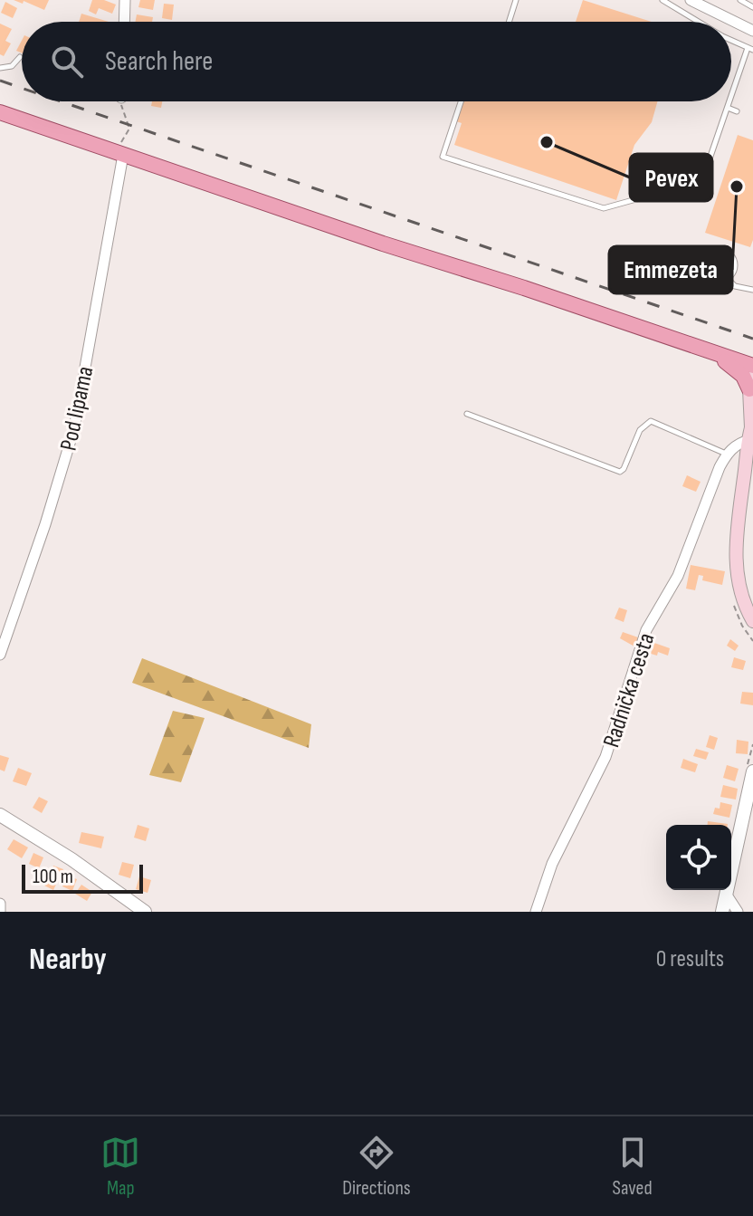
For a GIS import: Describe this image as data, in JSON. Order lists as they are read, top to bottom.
{
  "streets": {
    "street": ["Pod lipama", "Radnička cesta"]
  },
  "places": ["Pevex", "Emmezeta"],
  "scale_bar": "100 m",
  "page": {
    "search": "Search here",
    "scale": "100 m",
    "heading": ["Nearby", "0 results"],
    "nav": ["Map", "Directions", "Saved"]
  }
}
